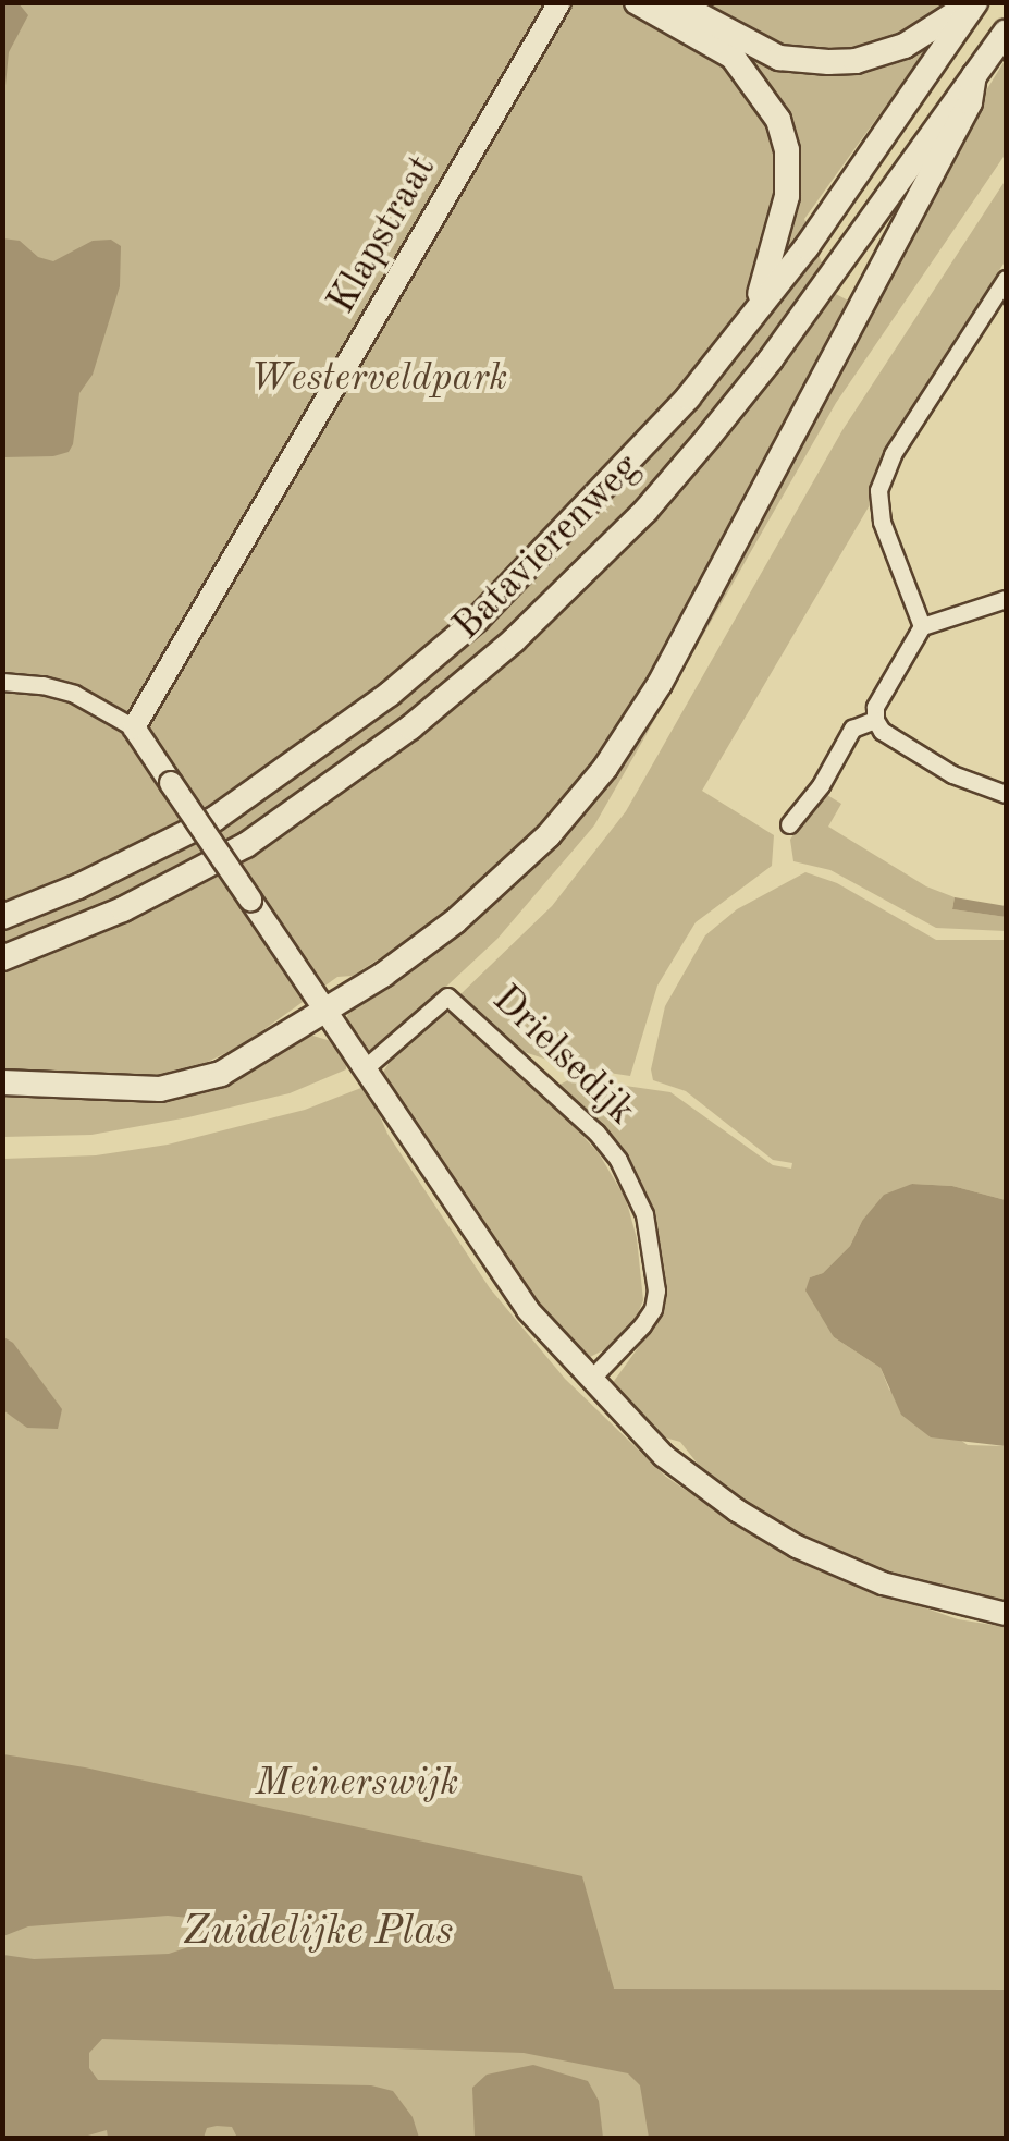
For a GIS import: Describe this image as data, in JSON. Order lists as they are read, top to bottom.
{
  "streets": {
    "main road": ["Batavierenweg"],
    "street": ["Klapstraat", "Drielsedijk"]
  },
  "water": ["Zuidelijke Plas"],
  "parks": ["Westerveldpark", "Meinerswijk"]
}
